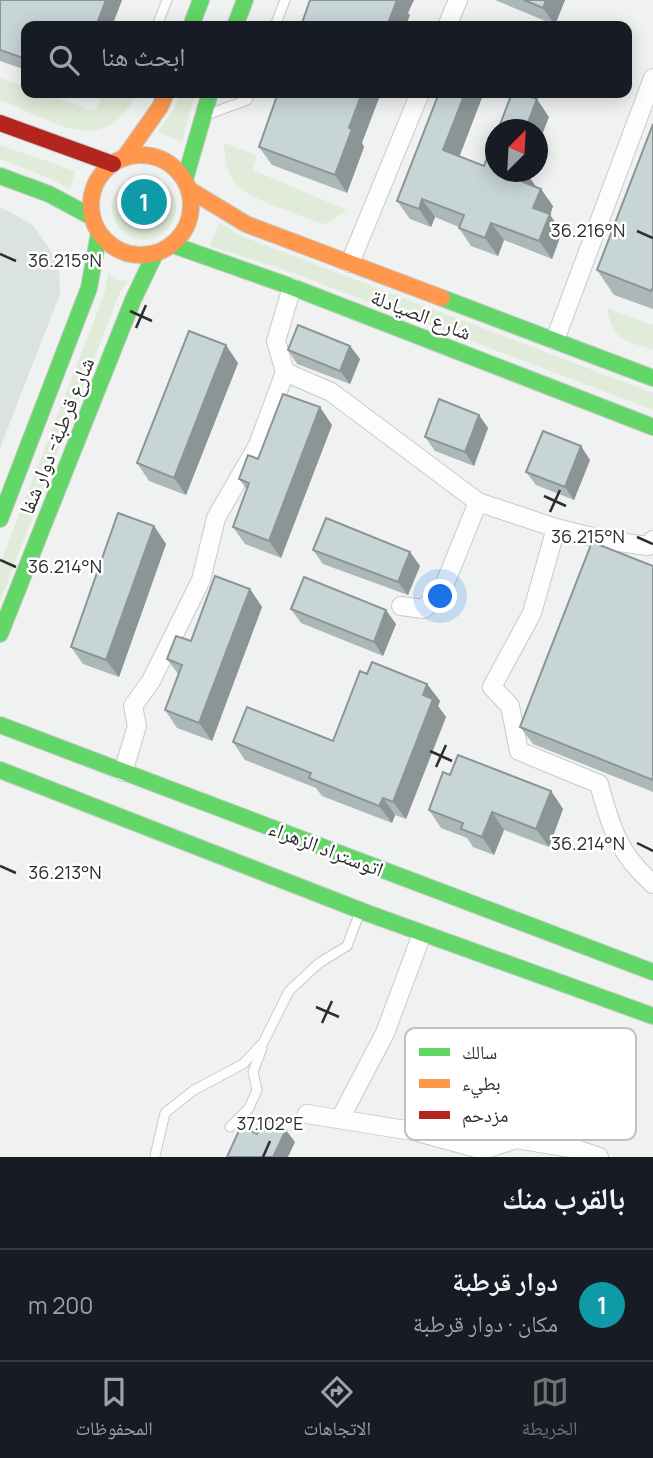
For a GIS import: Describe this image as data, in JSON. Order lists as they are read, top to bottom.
{
  "streets": {
    "street": ["شارع الصيادلة", "شارع قرطبة- دوار شفا", "اتوستراد الزهراء"]
  },
  "crossings": [
    ["شارع الصيادلة", "شارع قرطبة- دوار شفا"]
  ],
  "legend": ["سالك", "بطيء", "مزدحم"],
  "north": "top right",
  "page": {
    "search": "ابحث هنا",
    "pins": "1",
    "heading": "بالقرب منك",
    "list": [
      {
        "mark": "1",
        "name": "دوار قرطبة",
        "note": "مكان · دوار قرطبة",
        "value": "200 m"
      }
    ],
    "nav": ["الخريطة", "الاتجاهات", "المحفوظات"]
  },
  "coordinates": [
    "36.216°N",
    "36.215°N",
    "36.214°N",
    "36.213°N",
    "37.102°E"
  ]
}
